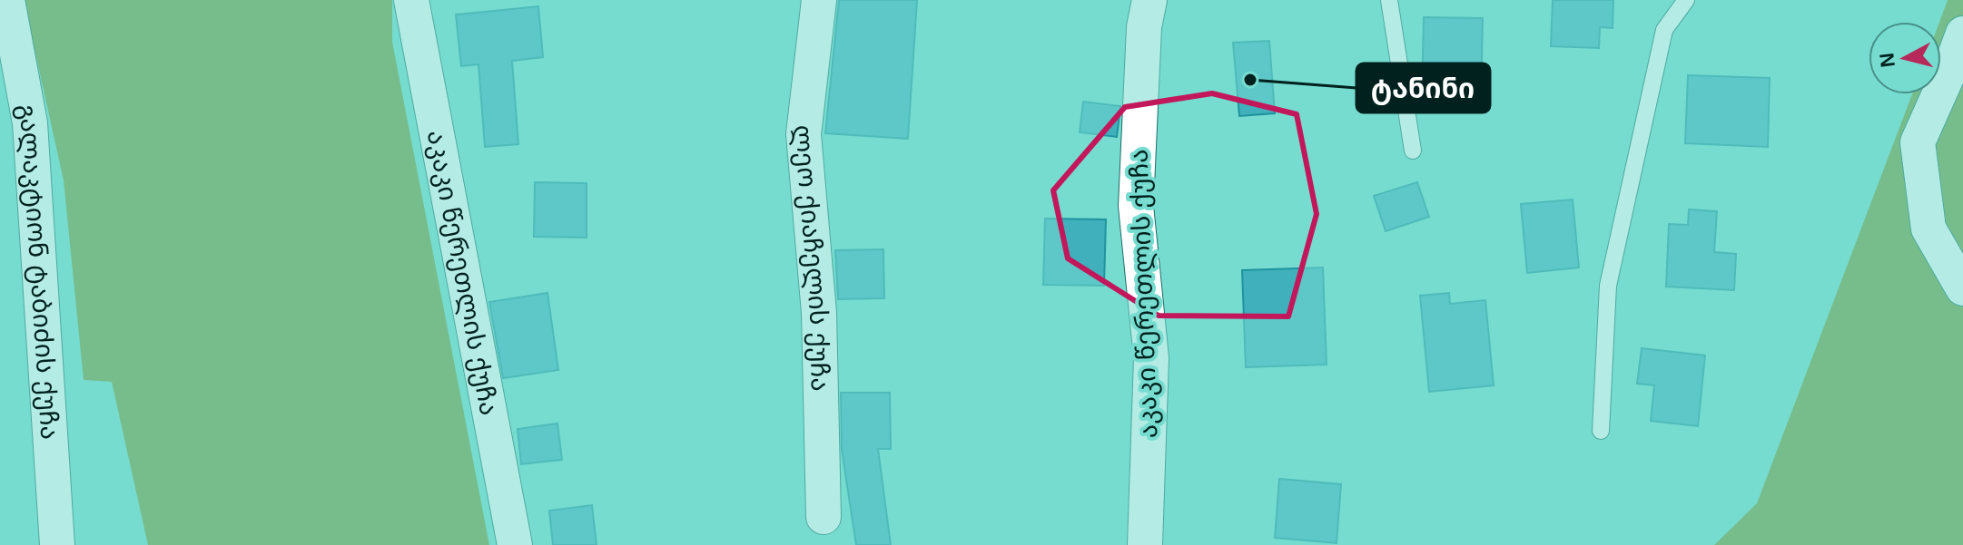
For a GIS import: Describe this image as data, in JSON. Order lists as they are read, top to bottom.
{
  "streets": {
    "street": ["ლეო ქიაჩელის ქუჩა", "გალაკტიონ ტაბიძის ქუჩა", "აკაკი წერეთლის ქუჩა"]
  },
  "places": ["ტანინი"],
  "north": "left"
}
